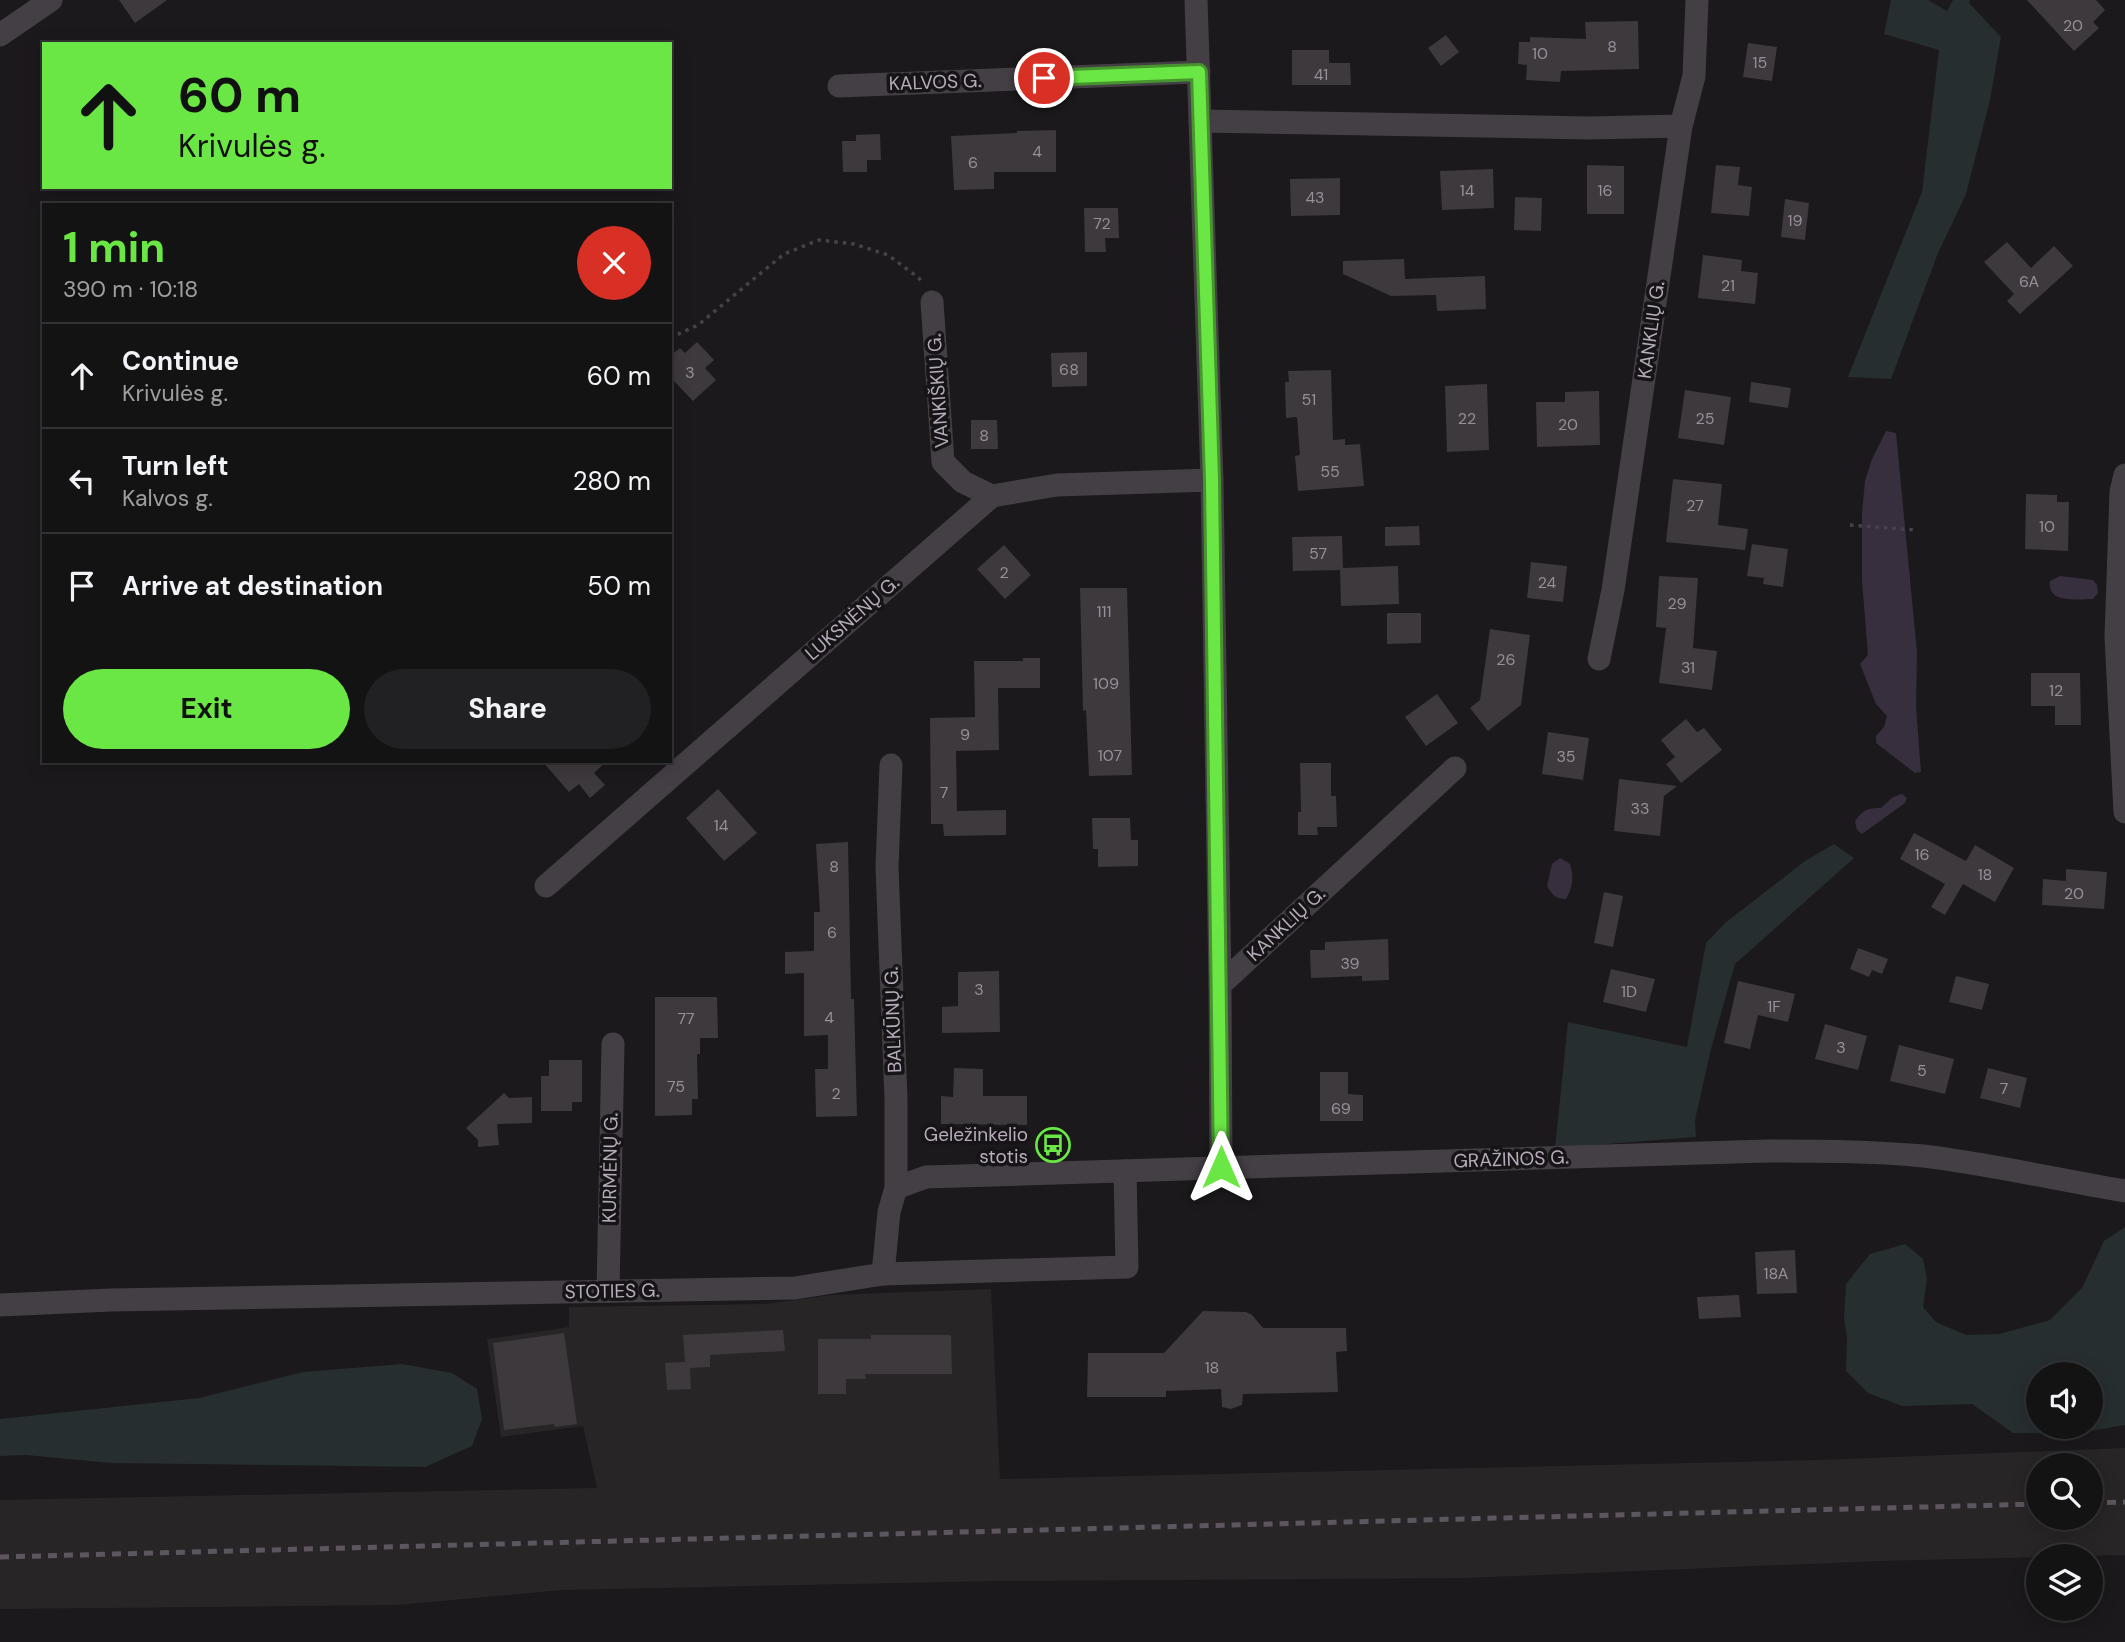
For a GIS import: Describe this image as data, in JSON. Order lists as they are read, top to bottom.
{
  "streets": {
    "street": [
      "KALVOS G.",
      "KANKLIŲ G.",
      "VANKIŠKIŲ G.",
      "LUKSNĖNŲ G.",
      "BALKŪNŲ G.",
      "GRAŽINOS G.",
      "KURMĖNŲ G.",
      "STOTIES G."
    ]
  },
  "crossings": [
    ["VANKIŠKIŲ G.", "LUKSNĖNŲ G."],
    ["BALKŪNŲ G.", "GRAŽINOS G."],
    ["BALKŪNŲ G.", "STOTIES G."],
    ["GRAŽINOS G.", "STOTIES G."],
    ["KURMĖNŲ G.", "STOTIES G."]
  ],
  "places": {
    "bus stop": ["Geležinkelio stotis"]
  },
  "house_numbers": [
    "20",
    "8",
    "10",
    "15",
    "41",
    "4",
    "6",
    "14",
    "16",
    "43",
    "19",
    "72",
    "6A",
    "21",
    "68",
    "3",
    "51",
    "22",
    "25",
    "20",
    "8",
    "55",
    "27",
    "10",
    "57",
    "2",
    "24",
    "29",
    "111",
    "26",
    "31",
    "109",
    "12",
    "9",
    "107",
    "35",
    "7",
    "33",
    "14",
    "16",
    "8",
    "18",
    "20",
    "6",
    "39",
    "3",
    "1D",
    "1F",
    "4",
    "77",
    "3",
    "5",
    "75",
    "7",
    "2",
    "69",
    "18A",
    "18"
  ],
  "page": {
    "turn": ["60 m", "Krivulės g."],
    "heading": ["1 min", "390 m · 10:18"],
    "list": [
      {
        "name": "Continue",
        "note": "Krivulės g.",
        "value": "60 m"
      },
      {
        "name": "Turn left",
        "note": "Kalvos g.",
        "value": "280 m"
      },
      {
        "name": "Arrive at destination",
        "value": "50 m"
      }
    ],
    "buttons": ["Exit", "Share"]
  }
}
